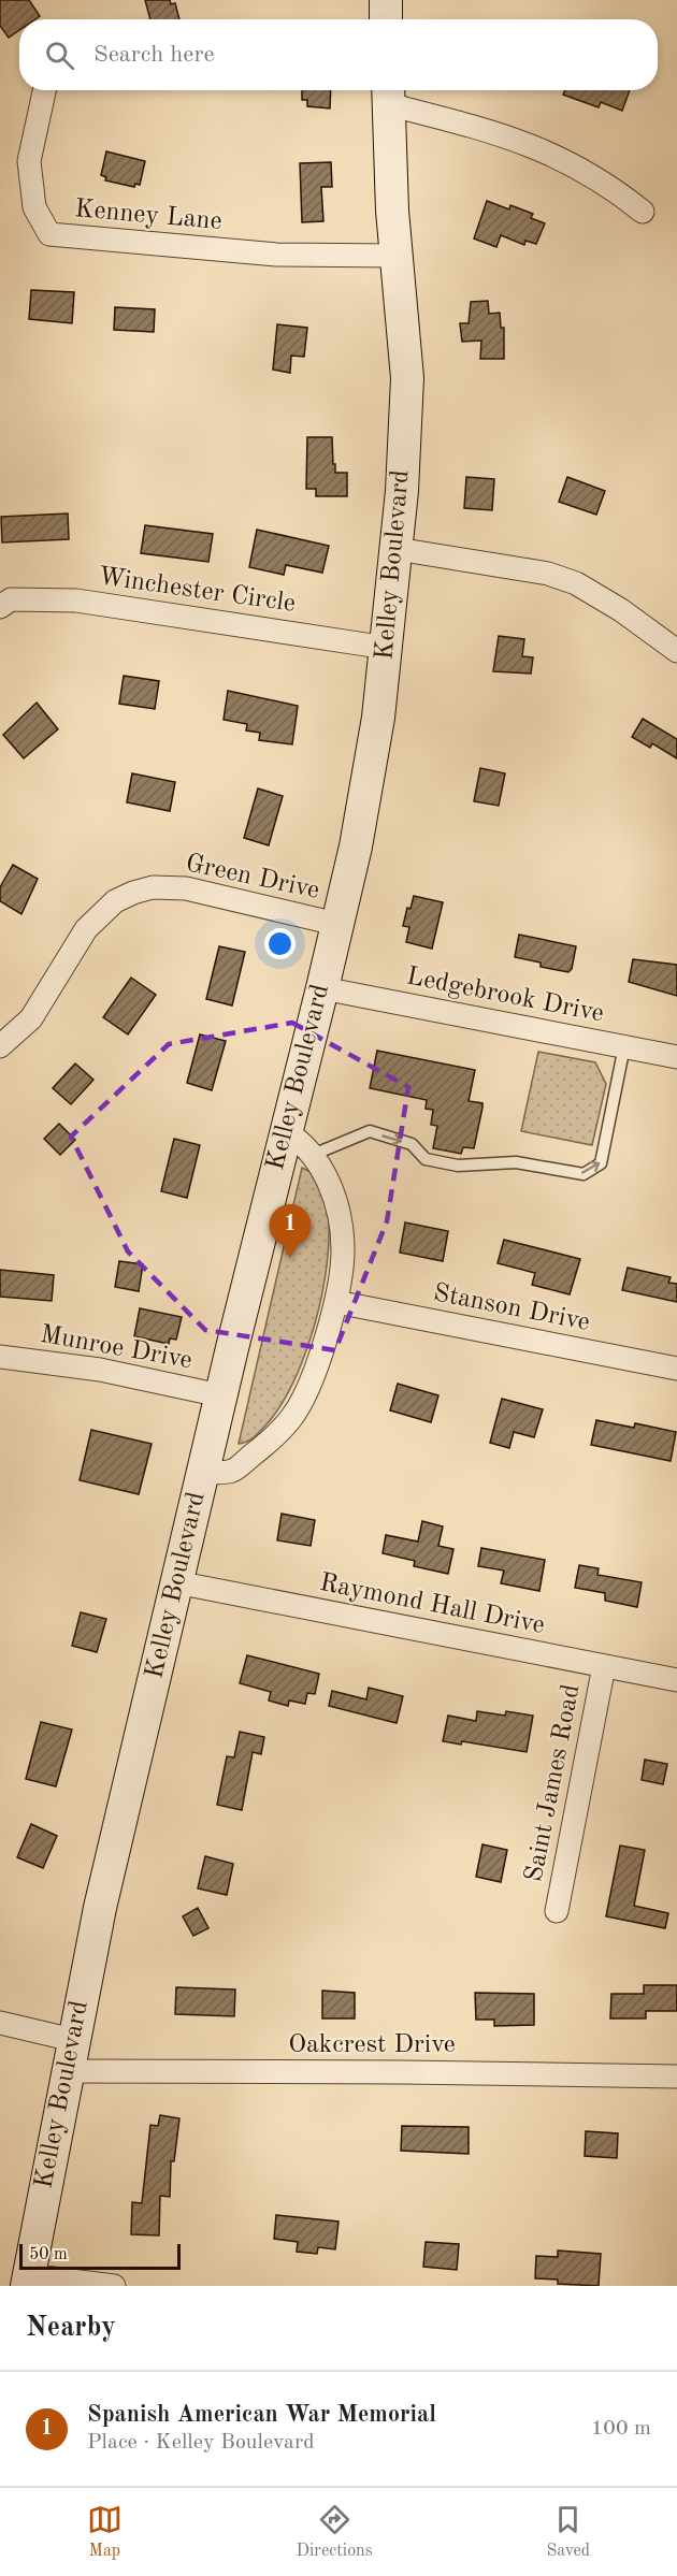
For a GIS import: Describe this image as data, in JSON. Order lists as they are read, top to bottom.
{
  "streets": {
    "main road": ["Kelley Boulevard"],
    "street": [
      "Kenney Lane",
      "Winchester Circle",
      "Green Drive",
      "Ledgebrook Drive",
      "Stanson Drive",
      "Munroe Drive",
      "Raymond Hall Drive",
      "Saint James Road",
      "Oakcrest Drive"
    ]
  },
  "crossings": [
    ["Kenney Lane", "Kelley Boulevard"],
    ["Kelley Boulevard", "Winchester Circle"],
    ["Kelley Boulevard", "Green Drive"],
    ["Kelley Boulevard", "Ledgebrook Drive"],
    ["Kelley Boulevard", "Munroe Drive"],
    ["Kelley Boulevard", "Raymond Hall Drive"],
    ["Kelley Boulevard", "Oakcrest Drive"],
    ["Raymond Hall Drive", "Saint James Road"]
  ],
  "scale_bar": "50 m",
  "page": {
    "search": "Search here",
    "pins": "1",
    "scale": "50 m",
    "heading": "Nearby",
    "list": [
      {
        "mark": "1",
        "name": "Spanish American War Memorial",
        "note": "Place · Kelley Boulevard",
        "value": "100 m"
      }
    ],
    "nav": ["Map", "Directions", "Saved"]
  }
}
